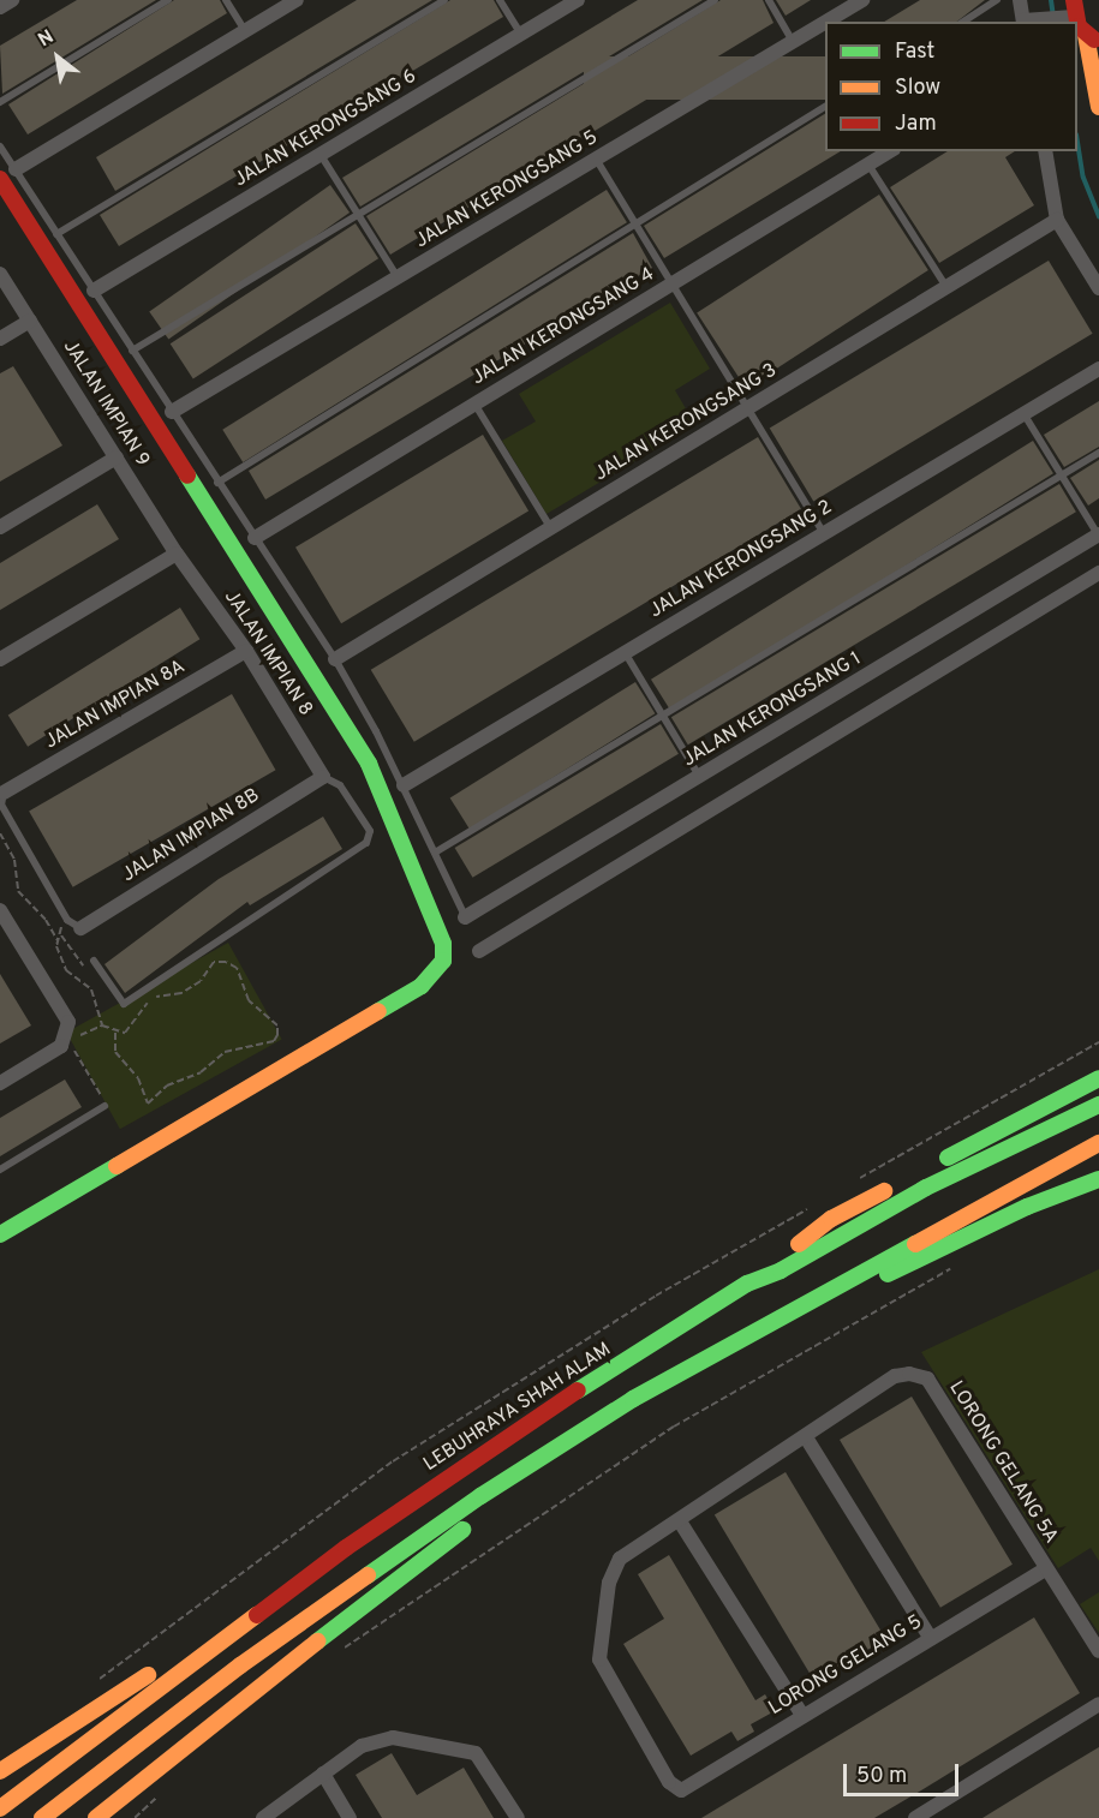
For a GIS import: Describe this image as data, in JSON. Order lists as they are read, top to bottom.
{
  "streets": {
    "main road": ["LEBUHRAYA SHAH ALAM"],
    "street": [
      "JALAN KERONGSANG 6",
      "JALAN KERONGSANG 5",
      "JALAN KERONGSANG 4",
      "JALAN IMPIAN 9",
      "JALAN KERONGSANG 3",
      "JALAN KERONGSANG 2",
      "JALAN IMPIAN 8",
      "JALAN IMPIAN 8A",
      "JALAN KERONGSANG 1",
      "JALAN IMPIAN 8B",
      "LORONG GELANG 5A",
      "LORONG GELANG 5"
    ]
  },
  "crossings": [
    ["JALAN IMPIAN 9", "JALAN IMPIAN 8"],
    ["JALAN IMPIAN 8", "JALAN IMPIAN 8A"],
    ["JALAN IMPIAN 8", "JALAN IMPIAN 8B"],
    ["LORONG GELANG 5A", "LORONG GELANG 5"]
  ],
  "legend": ["Fast", "Slow", "Jam"],
  "scale_bar": "50 m",
  "north": "top left"
}
